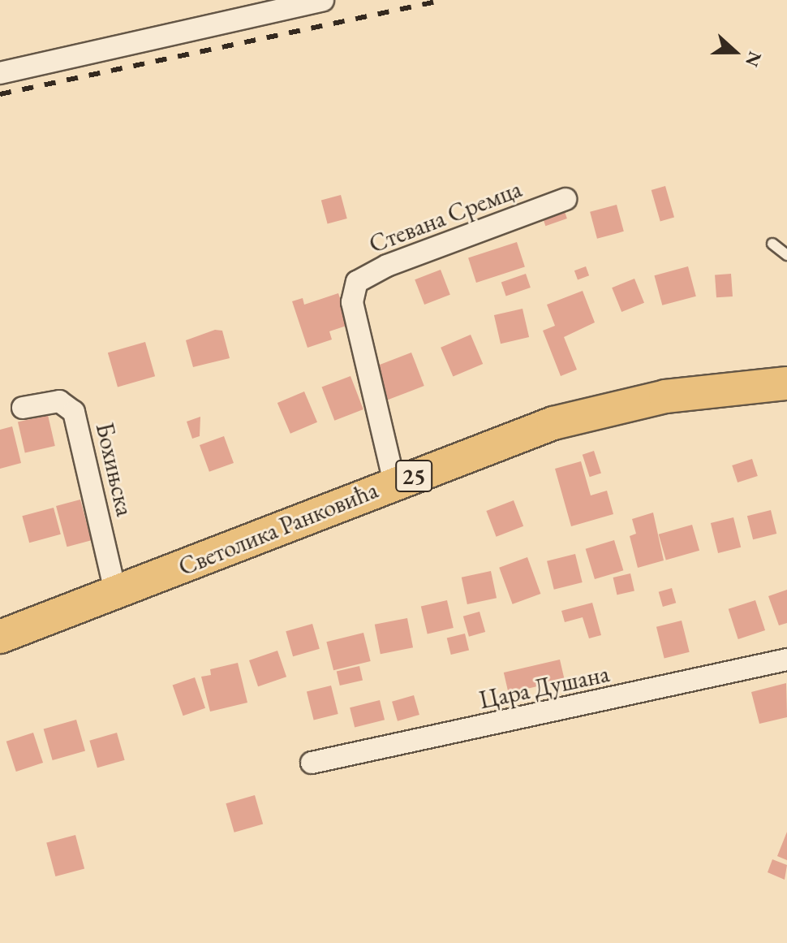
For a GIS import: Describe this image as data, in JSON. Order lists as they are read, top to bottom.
{
  "streets": {
    "main road": ["25", "Светолика Ранковића"],
    "street": ["Стевана Сремца", "Бохињска", "Цара Душана"]
  },
  "crossings": [
    ["Стевана Сремца", "Светолика Ранковића"],
    ["Бохињска", "Светолика Ранковића"]
  ],
  "north": "right"
}
